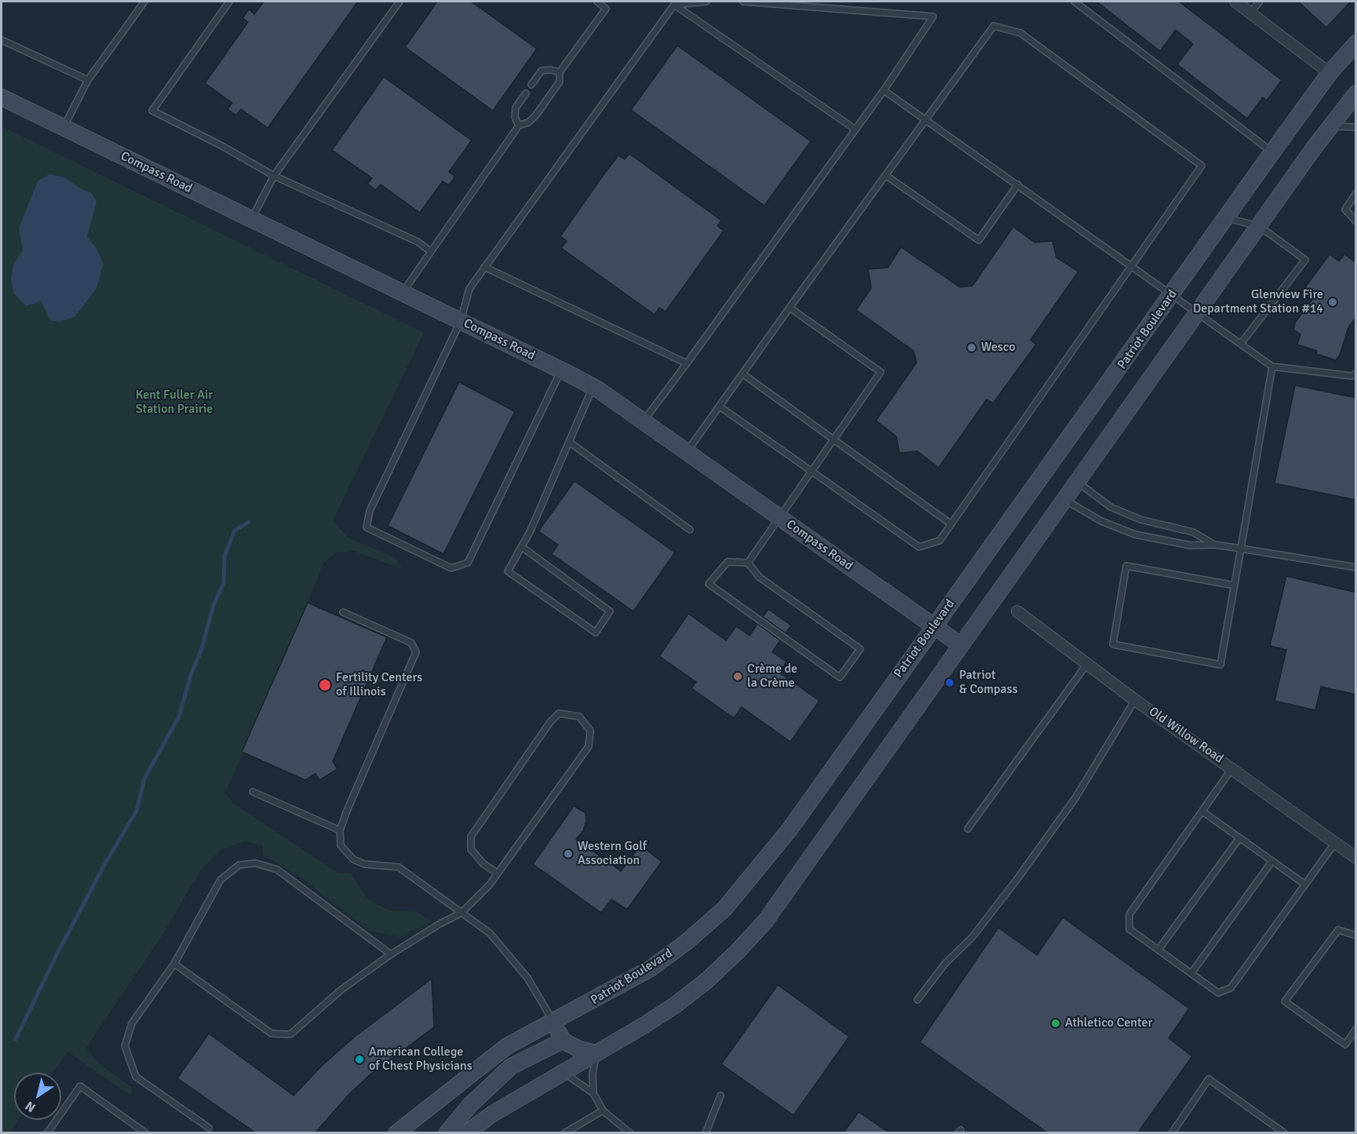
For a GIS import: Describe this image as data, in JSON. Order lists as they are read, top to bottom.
{
  "streets": {
    "main road": ["Compass Road", "Patriot Boulevard"],
    "street": ["Old Willow Road"]
  },
  "crossings": [
    ["Compass Road", "Patriot Boulevard"]
  ],
  "parks": ["Kent Fuller Air Station Prairie"],
  "places": [
    "Glenview Fire Department Station #14",
    "Wesco",
    "Crème de la Crème",
    "Patriot & Compass",
    "Fertility Centers of Illinois",
    "Western Golf Association",
    "Athletico Center",
    "American College of Chest Physicians"
  ],
  "north": "bottom left"
}
